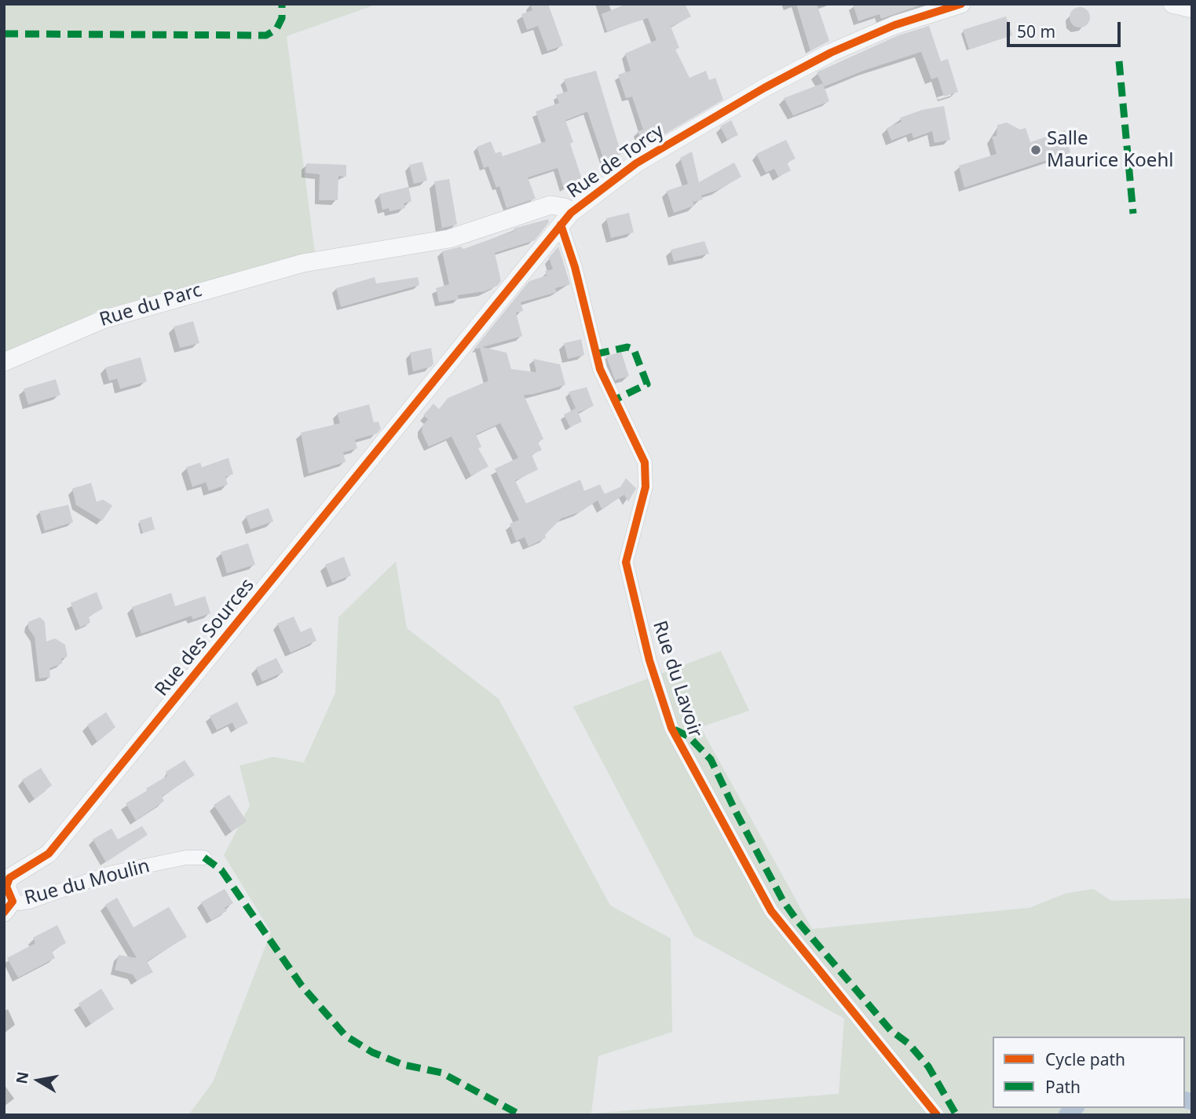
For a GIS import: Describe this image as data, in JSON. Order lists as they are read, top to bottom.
{
  "streets": {
    "street": [
      "Rue de Torcy",
      "Rue du Parc",
      "Rue des Sources",
      "Rue du Lavoir",
      "Rue du Moulin"
    ]
  },
  "crossings": [
    ["Rue de Torcy", "Rue du Parc"],
    ["Rue de Torcy", "Rue des Sources"],
    ["Rue de Torcy", "Rue du Lavoir"],
    ["Rue du Parc", "Rue du Lavoir"],
    ["Rue des Sources", "Rue du Moulin"]
  ],
  "places": ["Salle Maurice Koehl"],
  "legend": ["Cycle path", "Path"],
  "scale_bar": "50 m",
  "north": "left"
}
